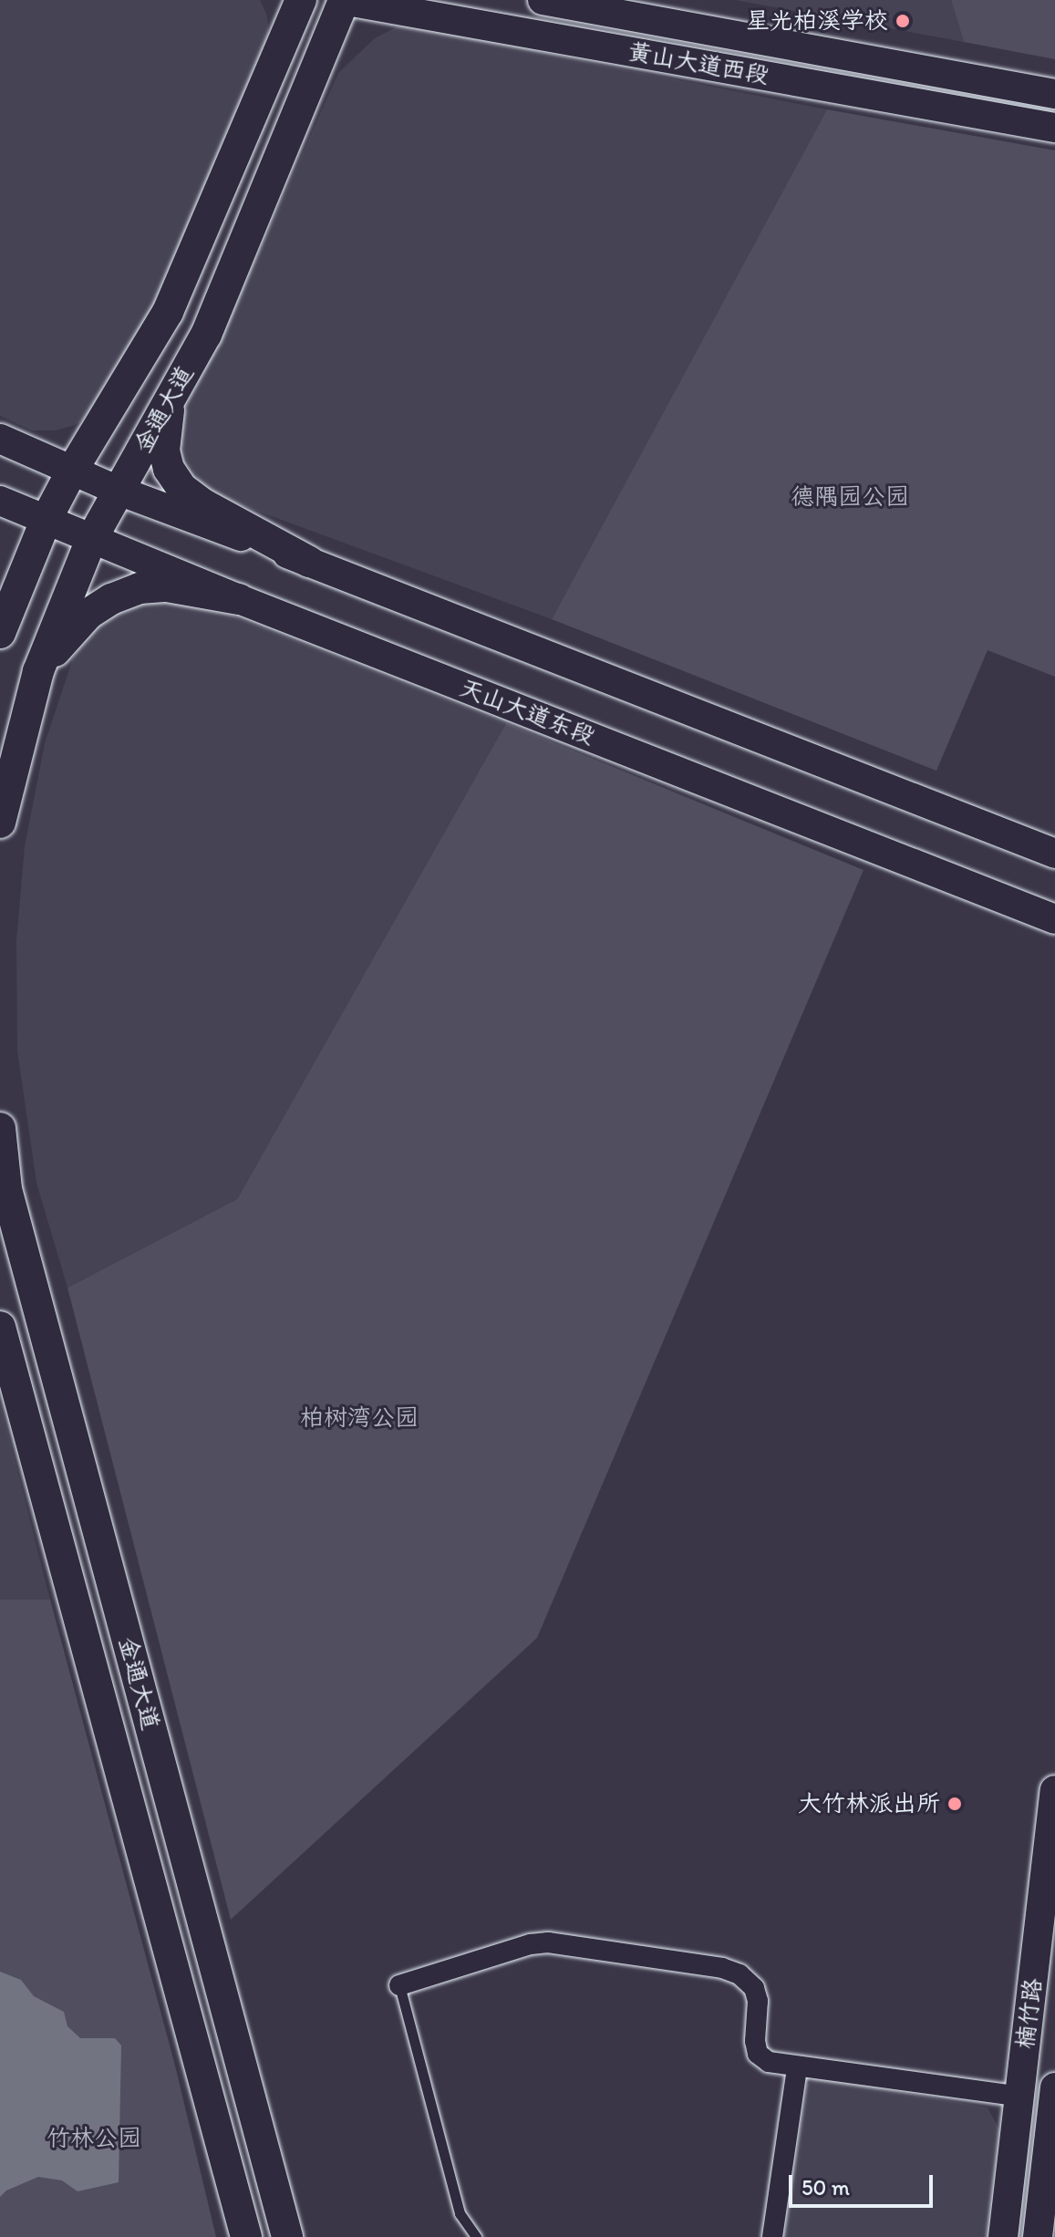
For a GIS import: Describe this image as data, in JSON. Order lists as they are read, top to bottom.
{
  "streets": {
    "main road": [
      "黄山大道西段",
      "金通大道",
      "天山大道东段",
      "楠竹路"
    ]
  },
  "crossings": [
    ["黄山大道西段", "金通大道"],
    ["金通大道", "天山大道东段"]
  ],
  "parks": ["德隅园公园", "柏树湾公园", "竹林公园"],
  "places": ["星光柏溪学校", "大竹林派出所"],
  "scale_bar": "50 m"
}
